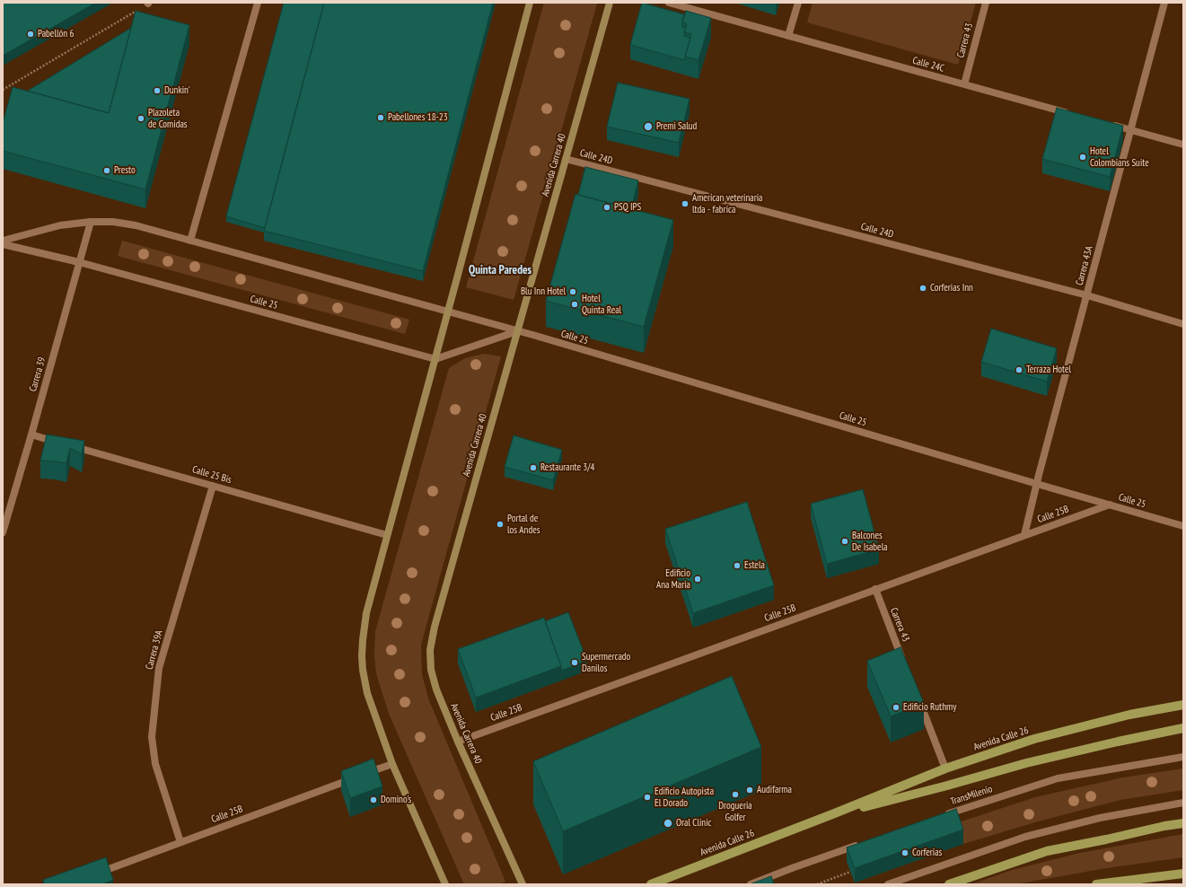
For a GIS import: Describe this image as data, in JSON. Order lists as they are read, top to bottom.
{
  "streets": {
    "main road": ["Avenida Carrera 40", "Avenida Calle 26"],
    "street": [
      "Carrera 43",
      "Calle 24C",
      "Calle 24D",
      "Carrera 43A",
      "Calle 25",
      "Carrera 39",
      "Calle 25 Bis",
      "Calle 25B",
      "Carrera 39A",
      "TransMilenio"
    ]
  },
  "crossings": [
    ["Carrera 43", "Calle 24C"],
    ["Carrera 43", "Calle 25B"],
    ["Calle 24D", "Avenida Carrera 40"],
    ["Calle 24D", "Carrera 43A"],
    ["Avenida Carrera 40", "Calle 25"],
    ["Avenida Carrera 40", "Calle 25B"],
    ["Carrera 43A", "Calle 25"],
    ["Carrera 43A", "Calle 25B"],
    ["Calle 25", "Carrera 39"],
    ["Calle 25", "Calle 25B"],
    ["Carrera 39", "Calle 25 Bis"],
    ["Calle 25 Bis", "Carrera 39A"],
    ["Calle 25B", "Carrera 39A"]
  ],
  "districts": ["Quinta Paredes"],
  "places": [
    "Pabellón 6",
    "Dunkin'",
    "Pabellones 18-23",
    "Plazoleta de Comidas",
    "Premi Salud",
    "Hotel Colombians Suite",
    "Presto",
    "American veterinaria ltda - fabrica",
    "PSQ IPS",
    "Corferias Inn",
    "Blu Inn Hotel",
    "Hotel Quinta Real",
    "Terraza Hotel",
    "Restaurante 3/4",
    "Portal de los Andes",
    "Balcones De Isabela",
    "Estela",
    "Edificio Ana Maria",
    "Supermercado Danilos",
    "Edificio Ruthmy",
    "Audifarma",
    "Drogueria Golfer",
    "Edificio Autopista El Dorado",
    "Domino's",
    "Oral Clinic",
    "Corferias"
  ]
}
